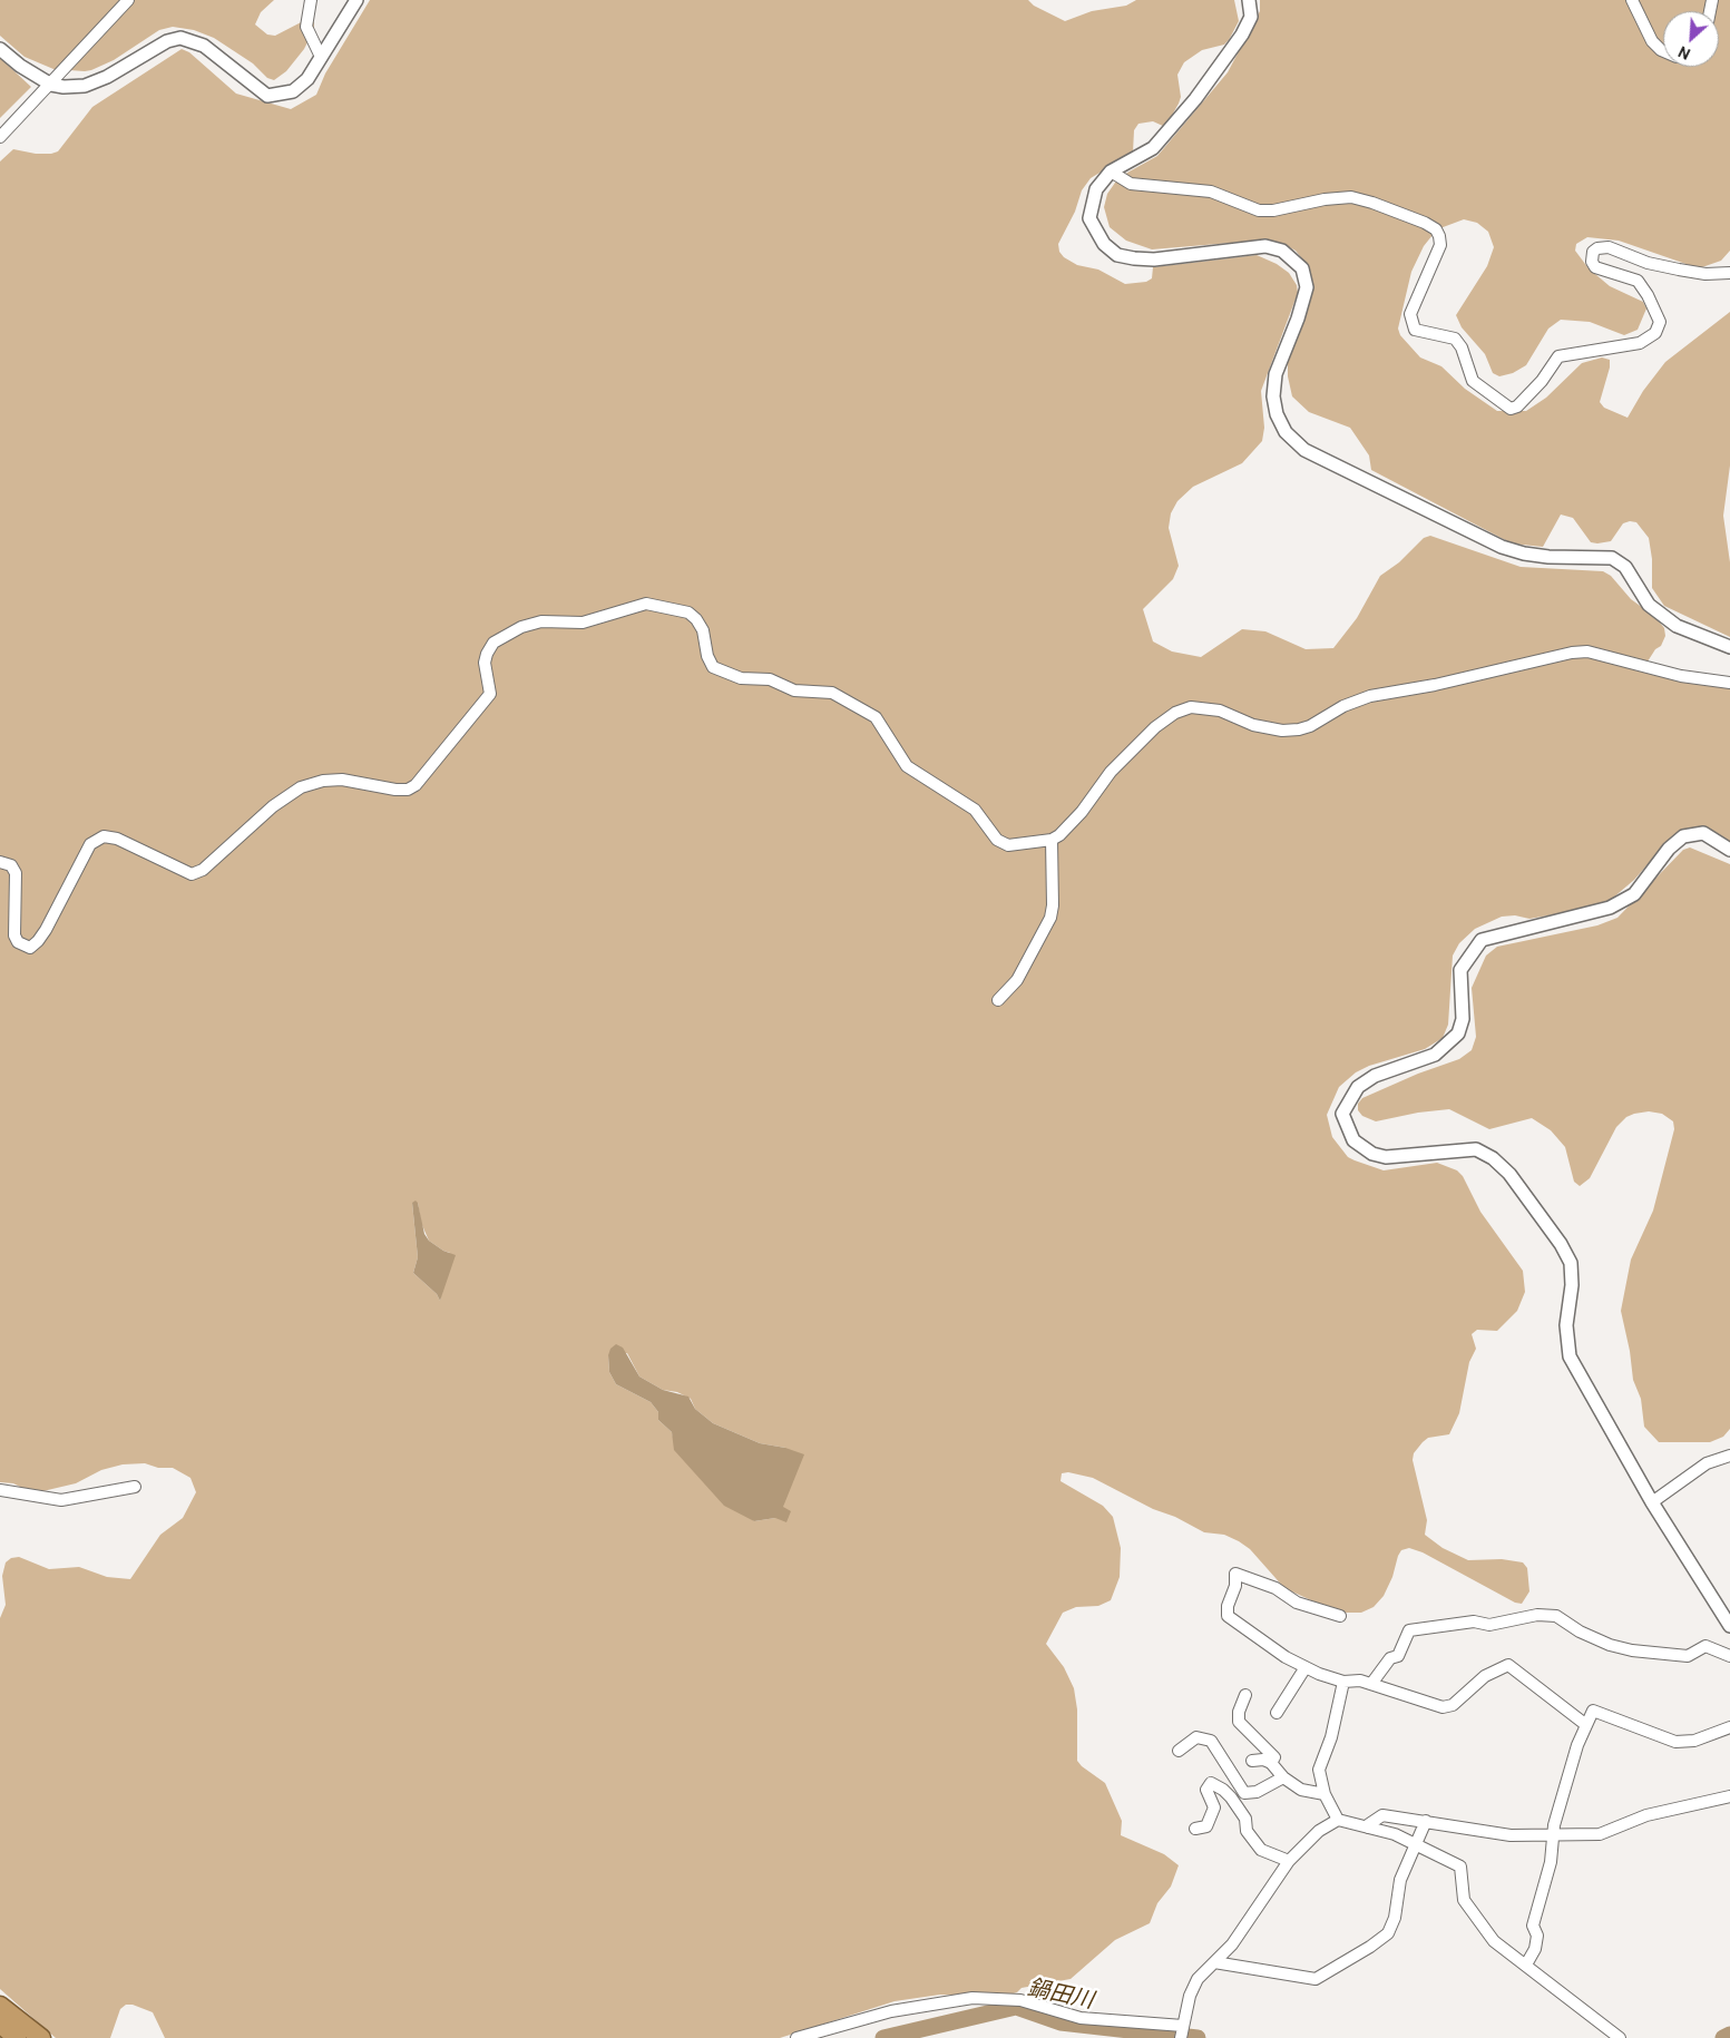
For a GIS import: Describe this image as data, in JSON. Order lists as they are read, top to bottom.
{
  "water": ["鍋田川"],
  "north": "bottom left"
}
